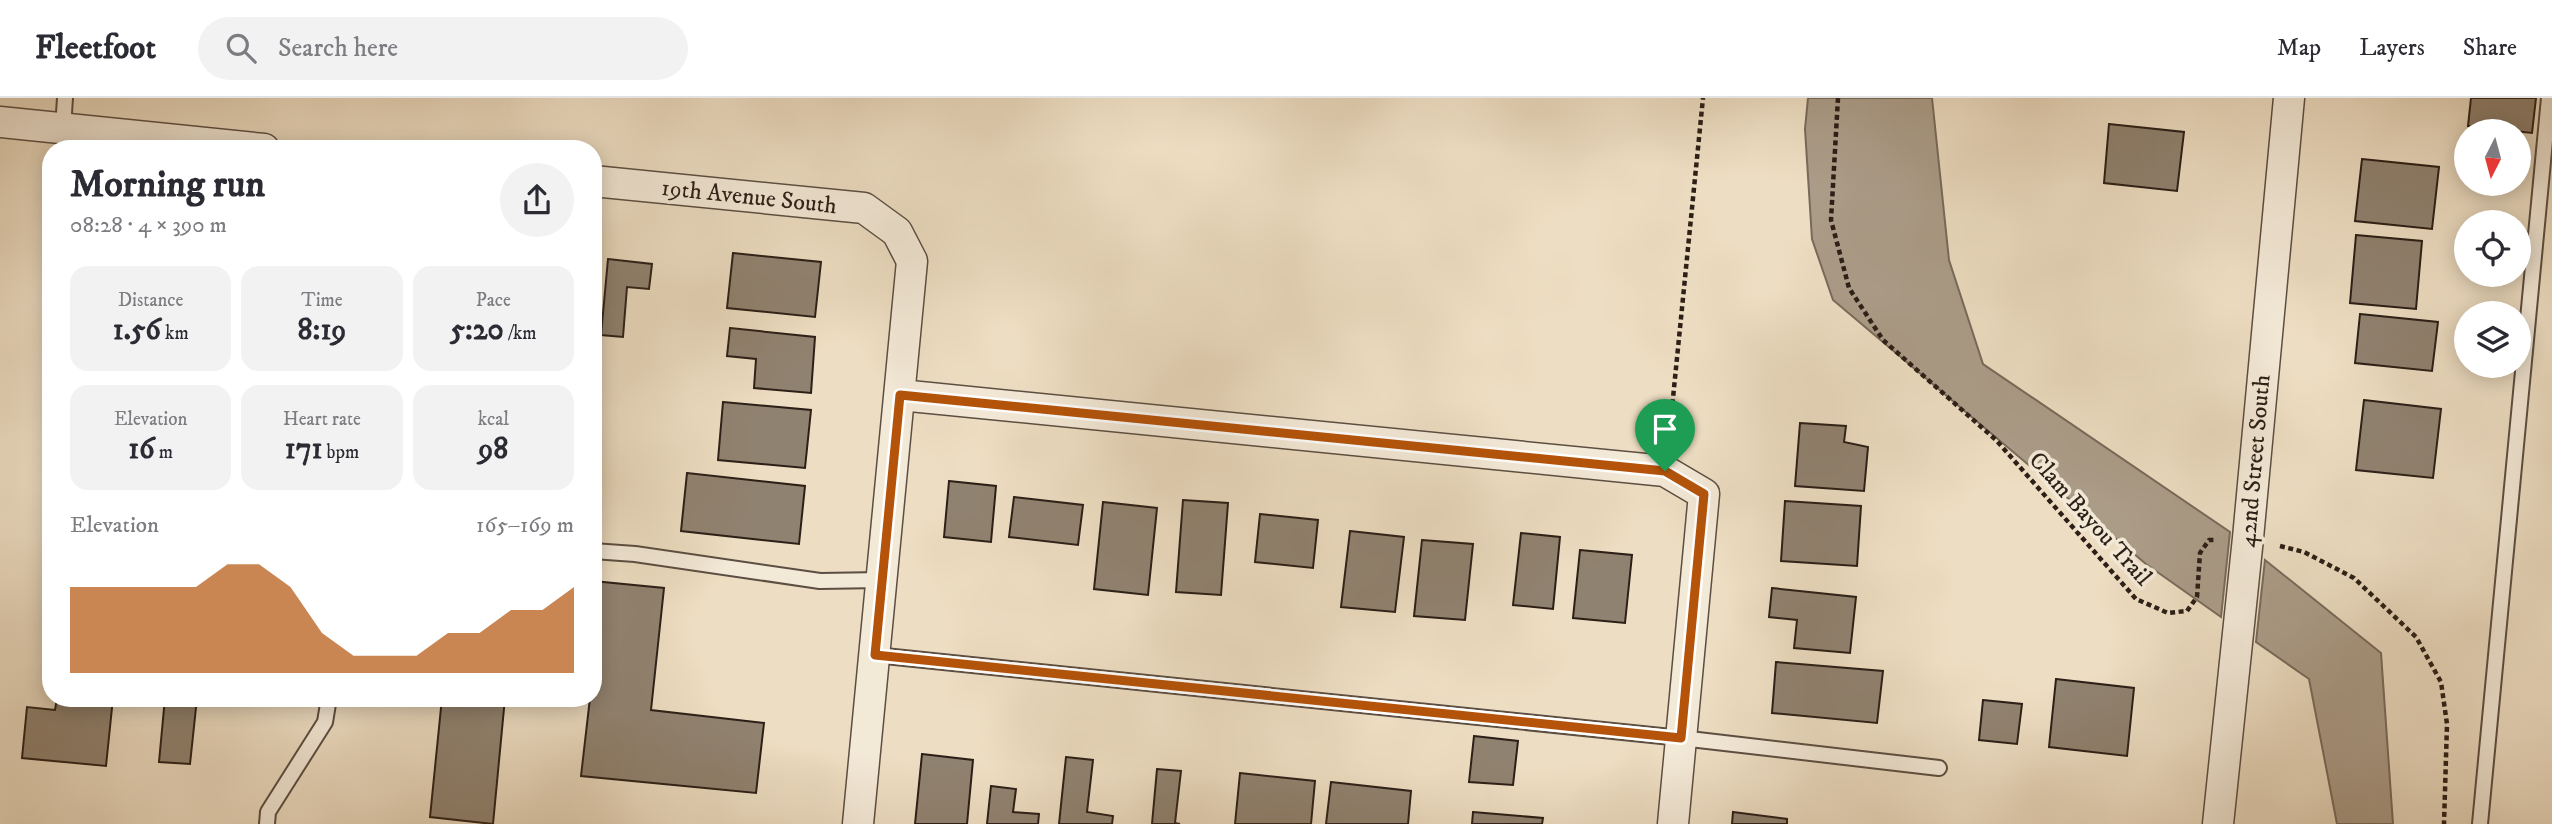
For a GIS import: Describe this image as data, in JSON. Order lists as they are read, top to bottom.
{
  "streets": {
    "street": ["19th Avenue South", "42nd Street South"],
    "path": ["Clam Bayou Trail"]
  },
  "crossings": [
    ["42nd Street South", "Clam Bayou Trail"]
  ],
  "north": "bottom",
  "page": {
    "header": "Fleetfoot",
    "search": "Search here",
    "nav": ["Map", "Layers", "Share"],
    "heading": ["Morning run", "08:28 · 4 × 390 m"],
    "stats": [
      ["Distance", "1.56 km"],
      ["Time", "8:19"],
      ["Pace", "5:20 /km"],
      ["Elevation", "16 m"],
      ["Heart rate", "171 bpm"],
      ["kcal", "98"]
    ],
    "chart": ["Elevation", "165–169 m"]
  }
}
